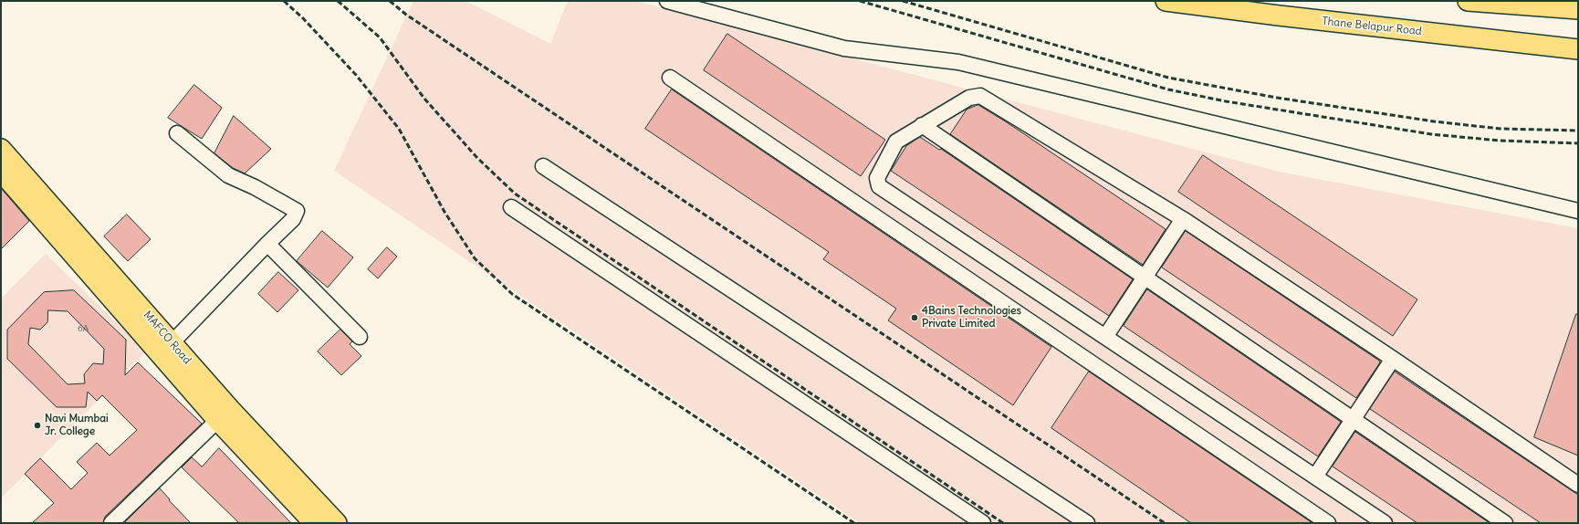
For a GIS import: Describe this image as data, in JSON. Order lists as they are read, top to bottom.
{
  "streets": {
    "main road": ["Thane Belapur Road", "MAFCO Road"]
  },
  "places": ["4Bains Technologies Private Limited", "Navi Mumbai Jr. College"],
  "house_numbers": ["6A"]
}
